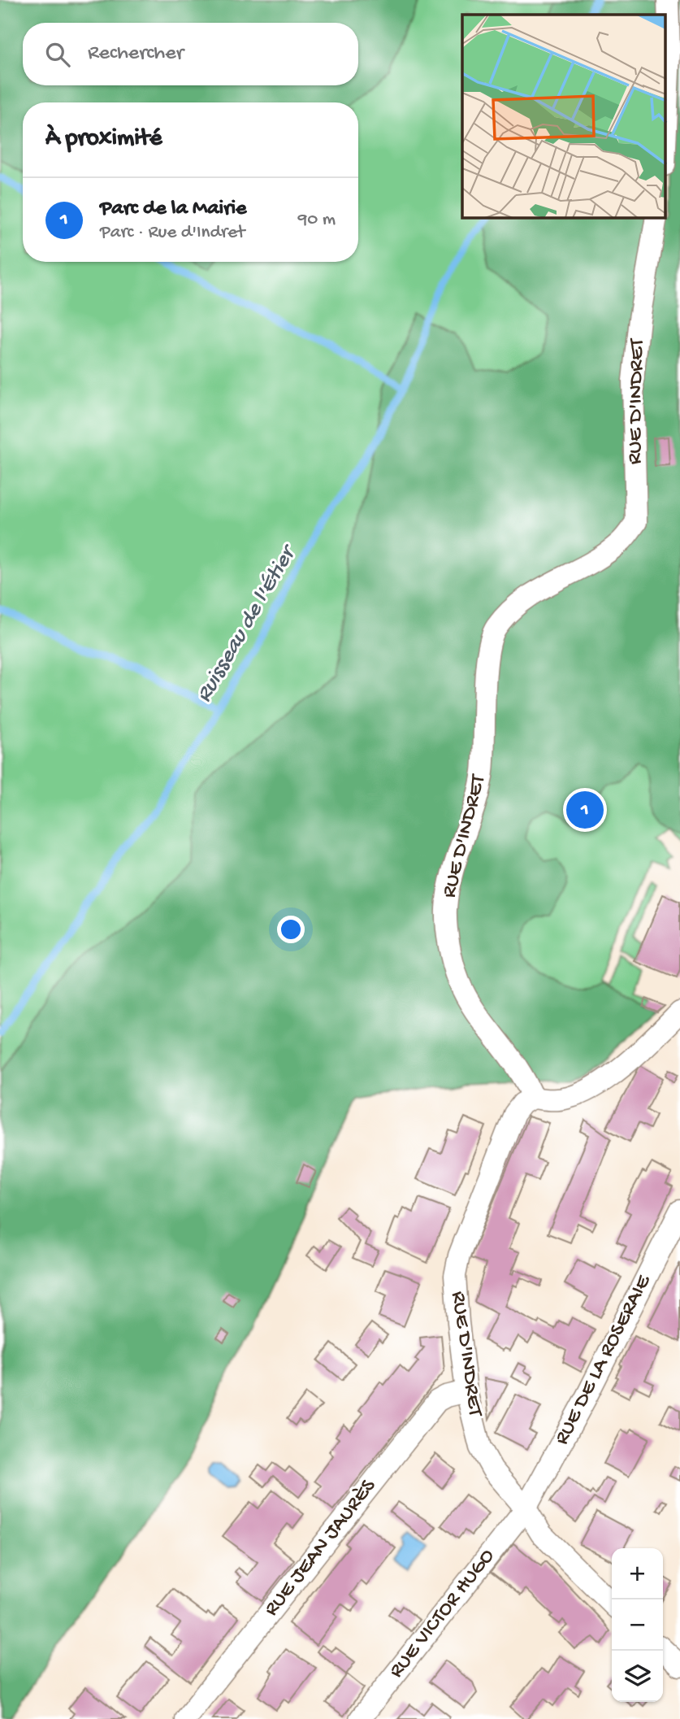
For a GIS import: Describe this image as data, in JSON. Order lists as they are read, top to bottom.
{
  "streets": {
    "street": [
      "RUE D'INDRET",
      "RUE DE LA ROSERAIE",
      "RUE JEAN JAURÈS",
      "RUE VICTOR HUGO"
    ]
  },
  "crossings": [
    ["RUE D'INDRET", "RUE DE LA ROSERAIE"],
    ["RUE D'INDRET", "RUE JEAN JAURÈS"],
    ["RUE D'INDRET", "RUE VICTOR HUGO"],
    ["RUE DE LA ROSERAIE", "RUE VICTOR HUGO"]
  ],
  "water": ["Ruisseau de l'Étier"],
  "page": {
    "search": "Rechercher",
    "heading": "À proximité",
    "list": [
      {
        "mark": "1",
        "name": "Parc de la Mairie",
        "note": "Parc · Rue d'Indret",
        "value": "90 m"
      }
    ],
    "pins": "1",
    "map_buttons": ["+", "−"]
  }
}
